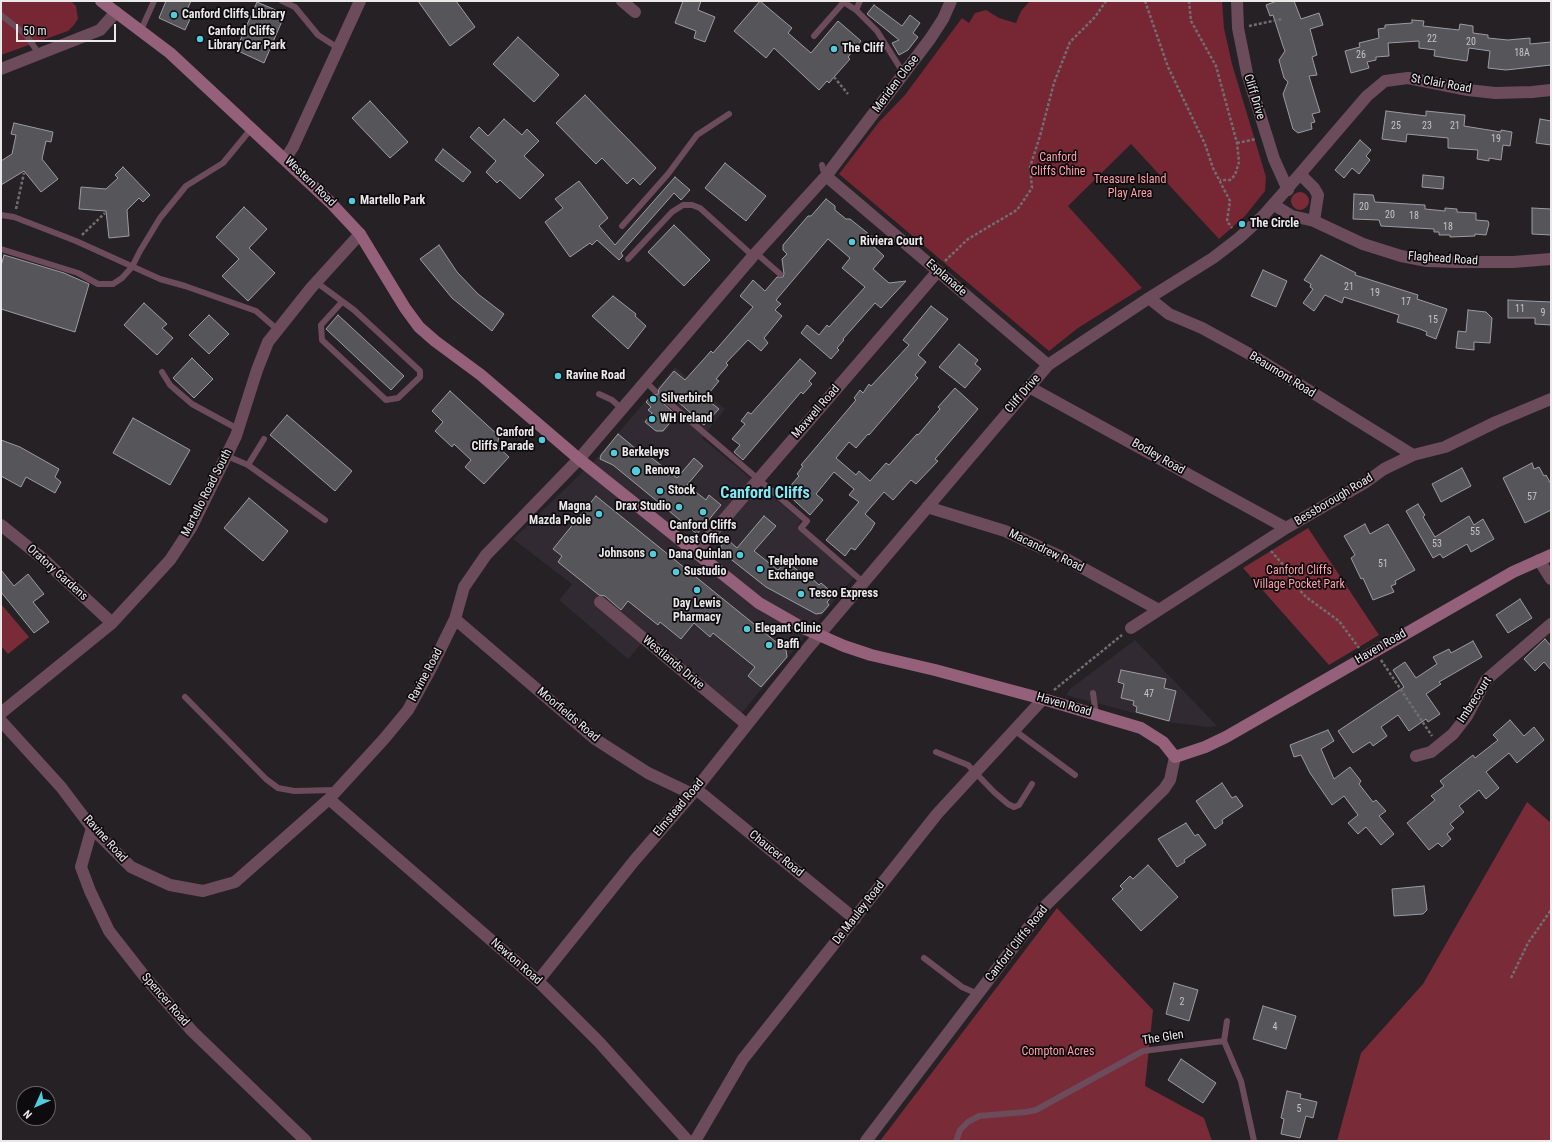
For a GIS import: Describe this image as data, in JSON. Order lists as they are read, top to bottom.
{
  "streets": {
    "main road": ["Western Road", "Haven Road"],
    "street": [
      "Meriden Close",
      "St Clair Road",
      "Cliff Drive",
      "Flaghead Road",
      "Esplanade",
      "Beaumont Road",
      "Maxwell Road",
      "Bodley Road",
      "Martello Road South",
      "Bessborough Road",
      "Macandrew Road",
      "Oratory Gardens",
      "Westlands Drive",
      "Ravine Road",
      "Imbrecourt",
      "Moorfields Road",
      "Elmstead Road",
      "Chaucer Road",
      "De Mauley Road",
      "Canford Cliffs Road",
      "Newton Road",
      "Spencer Road"
    ],
    "lane": ["The Glen"]
  },
  "crossings": [
    ["Meriden Close", "Esplanade"],
    ["Meriden Close", "Ravine Road"],
    ["Cliff Drive", "Flaghead Road"],
    ["Cliff Drive", "Esplanade"],
    ["Cliff Drive", "Beaumont Road"],
    ["Cliff Drive", "Bodley Road"],
    ["Cliff Drive", "Macandrew Road"],
    ["Cliff Drive", "Haven Road"],
    ["Cliff Drive", "Elmstead Road"],
    ["Western Road", "Martello Road South"],
    ["Western Road", "Haven Road"],
    ["Western Road", "Ravine Road"],
    ["Esplanade", "Maxwell Road"],
    ["Esplanade", "Ravine Road"],
    ["Beaumont Road", "Bessborough Road"],
    ["Maxwell Road", "Haven Road"],
    ["Bodley Road", "Bessborough Road"],
    ["Martello Road South", "Oratory Gardens"],
    ["Bessborough Road", "Macandrew Road"],
    ["Haven Road", "Ravine Road"],
    ["Haven Road", "Elmstead Road"],
    ["Haven Road", "De Mauley Road"],
    ["Haven Road", "Canford Cliffs Road"],
    ["Westlands Drive", "Elmstead Road"],
    ["Ravine Road", "Moorfields Road"],
    ["Ravine Road", "Newton Road"],
    ["Ravine Road", "Spencer Road"],
    ["Moorfields Road", "Elmstead Road"],
    ["Moorfields Road", "Chaucer Road"],
    ["Elmstead Road", "Chaucer Road"],
    ["Elmstead Road", "Newton Road"],
    ["Chaucer Road", "De Mauley Road"]
  ],
  "districts": ["Canford Cliffs"],
  "parks": [
    "Canford Cliffs Chine",
    "Treasure Island Play Area",
    "Canford Cliffs Village Pocket Park",
    "Compton Acres"
  ],
  "places": [
    "Canford Cliffs Library",
    "Canford Cliffs Library Car Park",
    "The Cliff",
    "Martello Park",
    "The Circle",
    "Riviera Court",
    "Ravine Road",
    "Silverbirch",
    "WH Ireland",
    "Canford Cliffs Parade",
    "Berkeleys",
    "Renova",
    "Stock",
    "Drax Studio",
    "Canford Cliffs Post Office",
    "Magna Mazda Poole",
    "Johnsons",
    "Dana Quinlan",
    "Telephone Exchange",
    "Sustudio",
    "Day Lewis Pharmacy",
    "Tesco Express",
    "Elegant Clinic",
    "Baffi"
  ],
  "house_numbers": [
    "22",
    "20",
    "18A",
    "26",
    "25",
    "23",
    "21",
    "19",
    "20",
    "20",
    "18",
    "18",
    "21",
    "19",
    "17",
    "11",
    "9",
    "15",
    "57",
    "55",
    "53",
    "51",
    "47",
    "2",
    "4",
    "5"
  ],
  "scale_bar": "50 m",
  "north": "bottom left"
}
